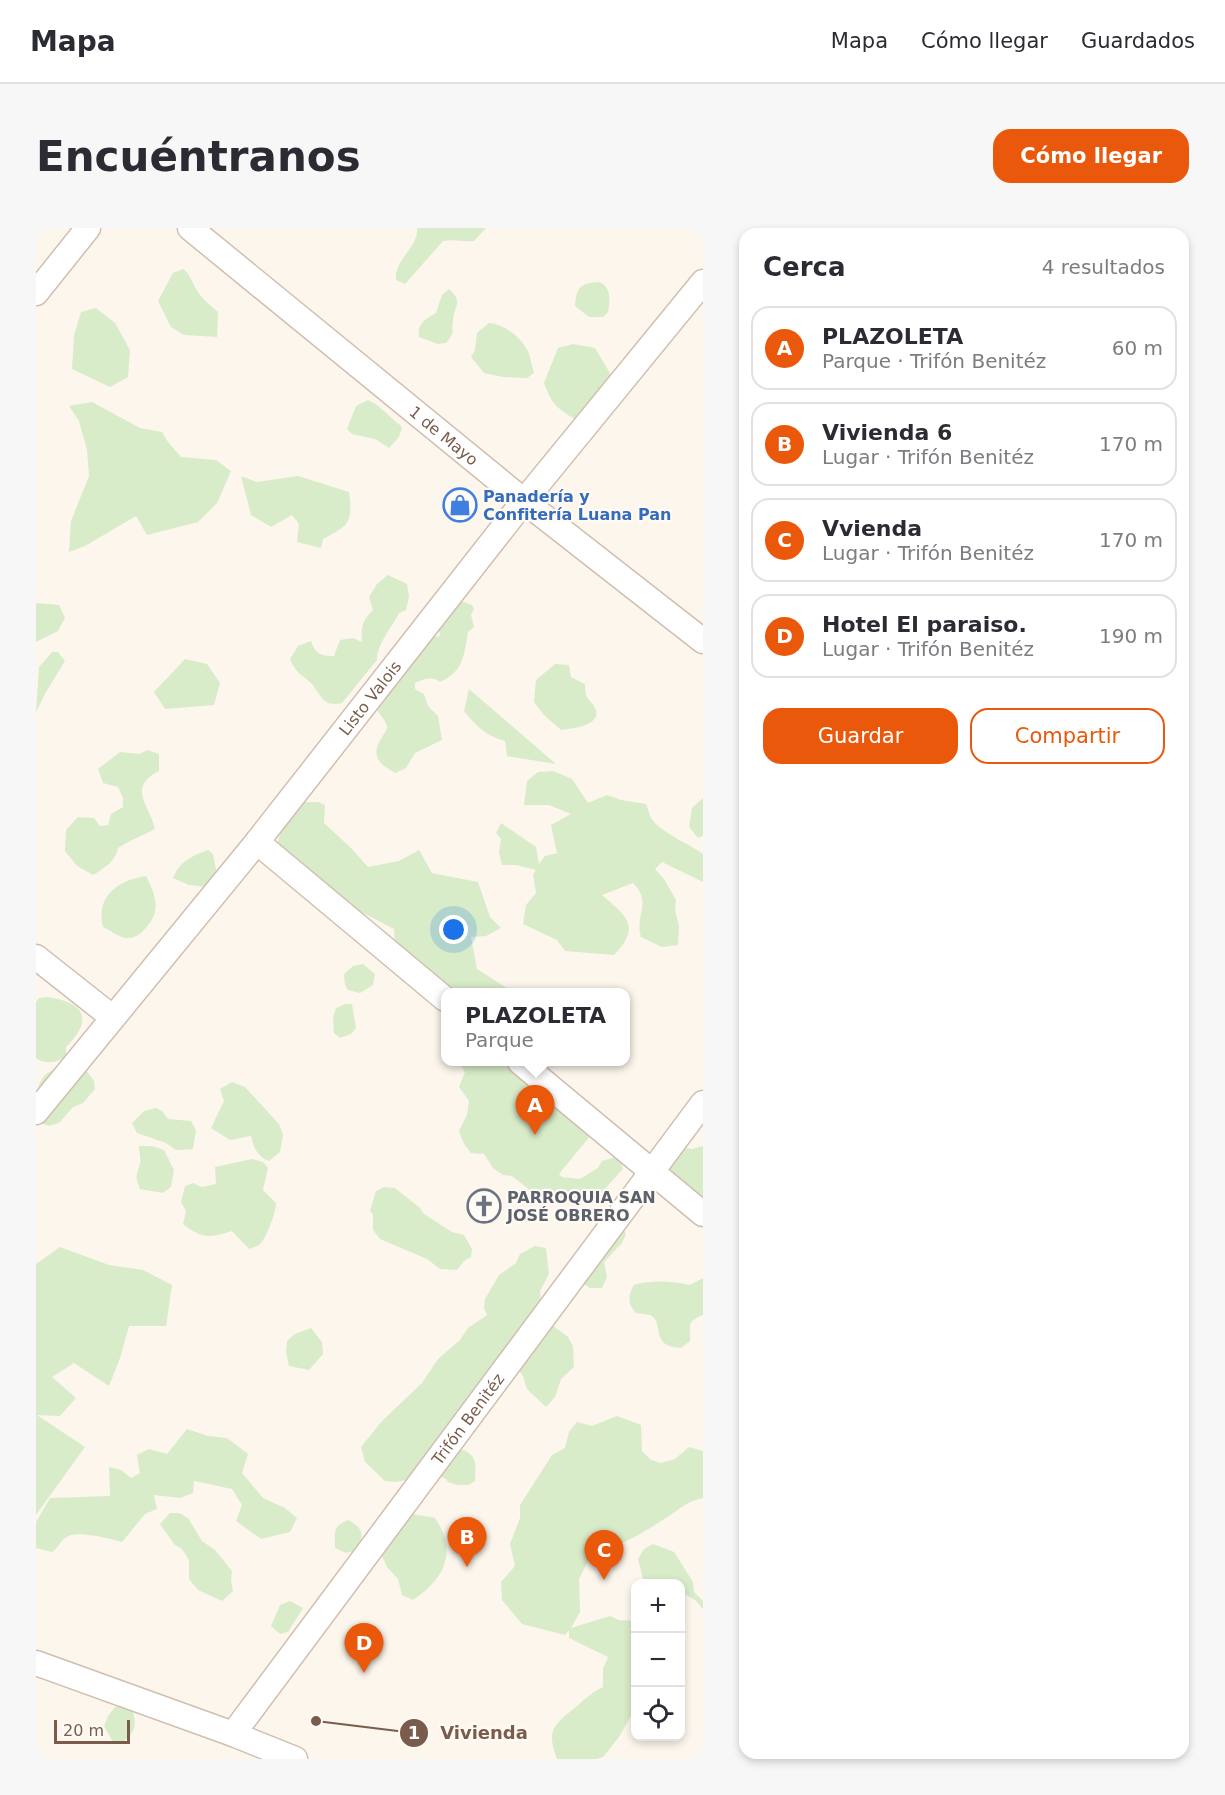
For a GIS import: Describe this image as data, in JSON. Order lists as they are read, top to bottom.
{
  "streets": {
    "street": ["1 de Mayo", "Listo Valois", "Trifón Benitéz"]
  },
  "crossings": [
    ["1 de Mayo", "Listo Valois"]
  ],
  "places": {
    "shop": ["Panadería y Confitería Luana Pan"],
    "church": ["PARROQUIA SAN JOSÉ OBRERO"],
    "other": ["Vivienda"]
  },
  "scale_bar": "20 m",
  "page": {
    "header": "Mapa",
    "nav": ["Mapa", "Cómo llegar", "Guardados"],
    "buttons": [
      "Cómo llegar",
      ["Guardar", "Compartir"]
    ],
    "title": "Encuéntranos",
    "heading": ["Cerca", "4 resultados"],
    "list": [
      {
        "mark": "A",
        "name": "PLAZOLETA",
        "note": "Parque · Trifón Benitéz",
        "value": "60 m"
      },
      {
        "mark": "B",
        "name": "Vivienda 6",
        "note": "Lugar · Trifón Benitéz",
        "value": "170 m"
      },
      {
        "mark": "C",
        "name": "Vvienda",
        "note": "Lugar · Trifón Benitéz",
        "value": "170 m"
      },
      {
        "mark": "D",
        "name": "Hotel El paraiso.",
        "note": "Lugar · Trifón Benitéz",
        "value": "190 m"
      }
    ],
    "popup": ["PLAZOLETA", "Parque"],
    "pins": [
      "A",
      "B",
      "C",
      "D"
    ],
    "map_buttons": ["+", "−"],
    "scale": "20 m"
  }
}
